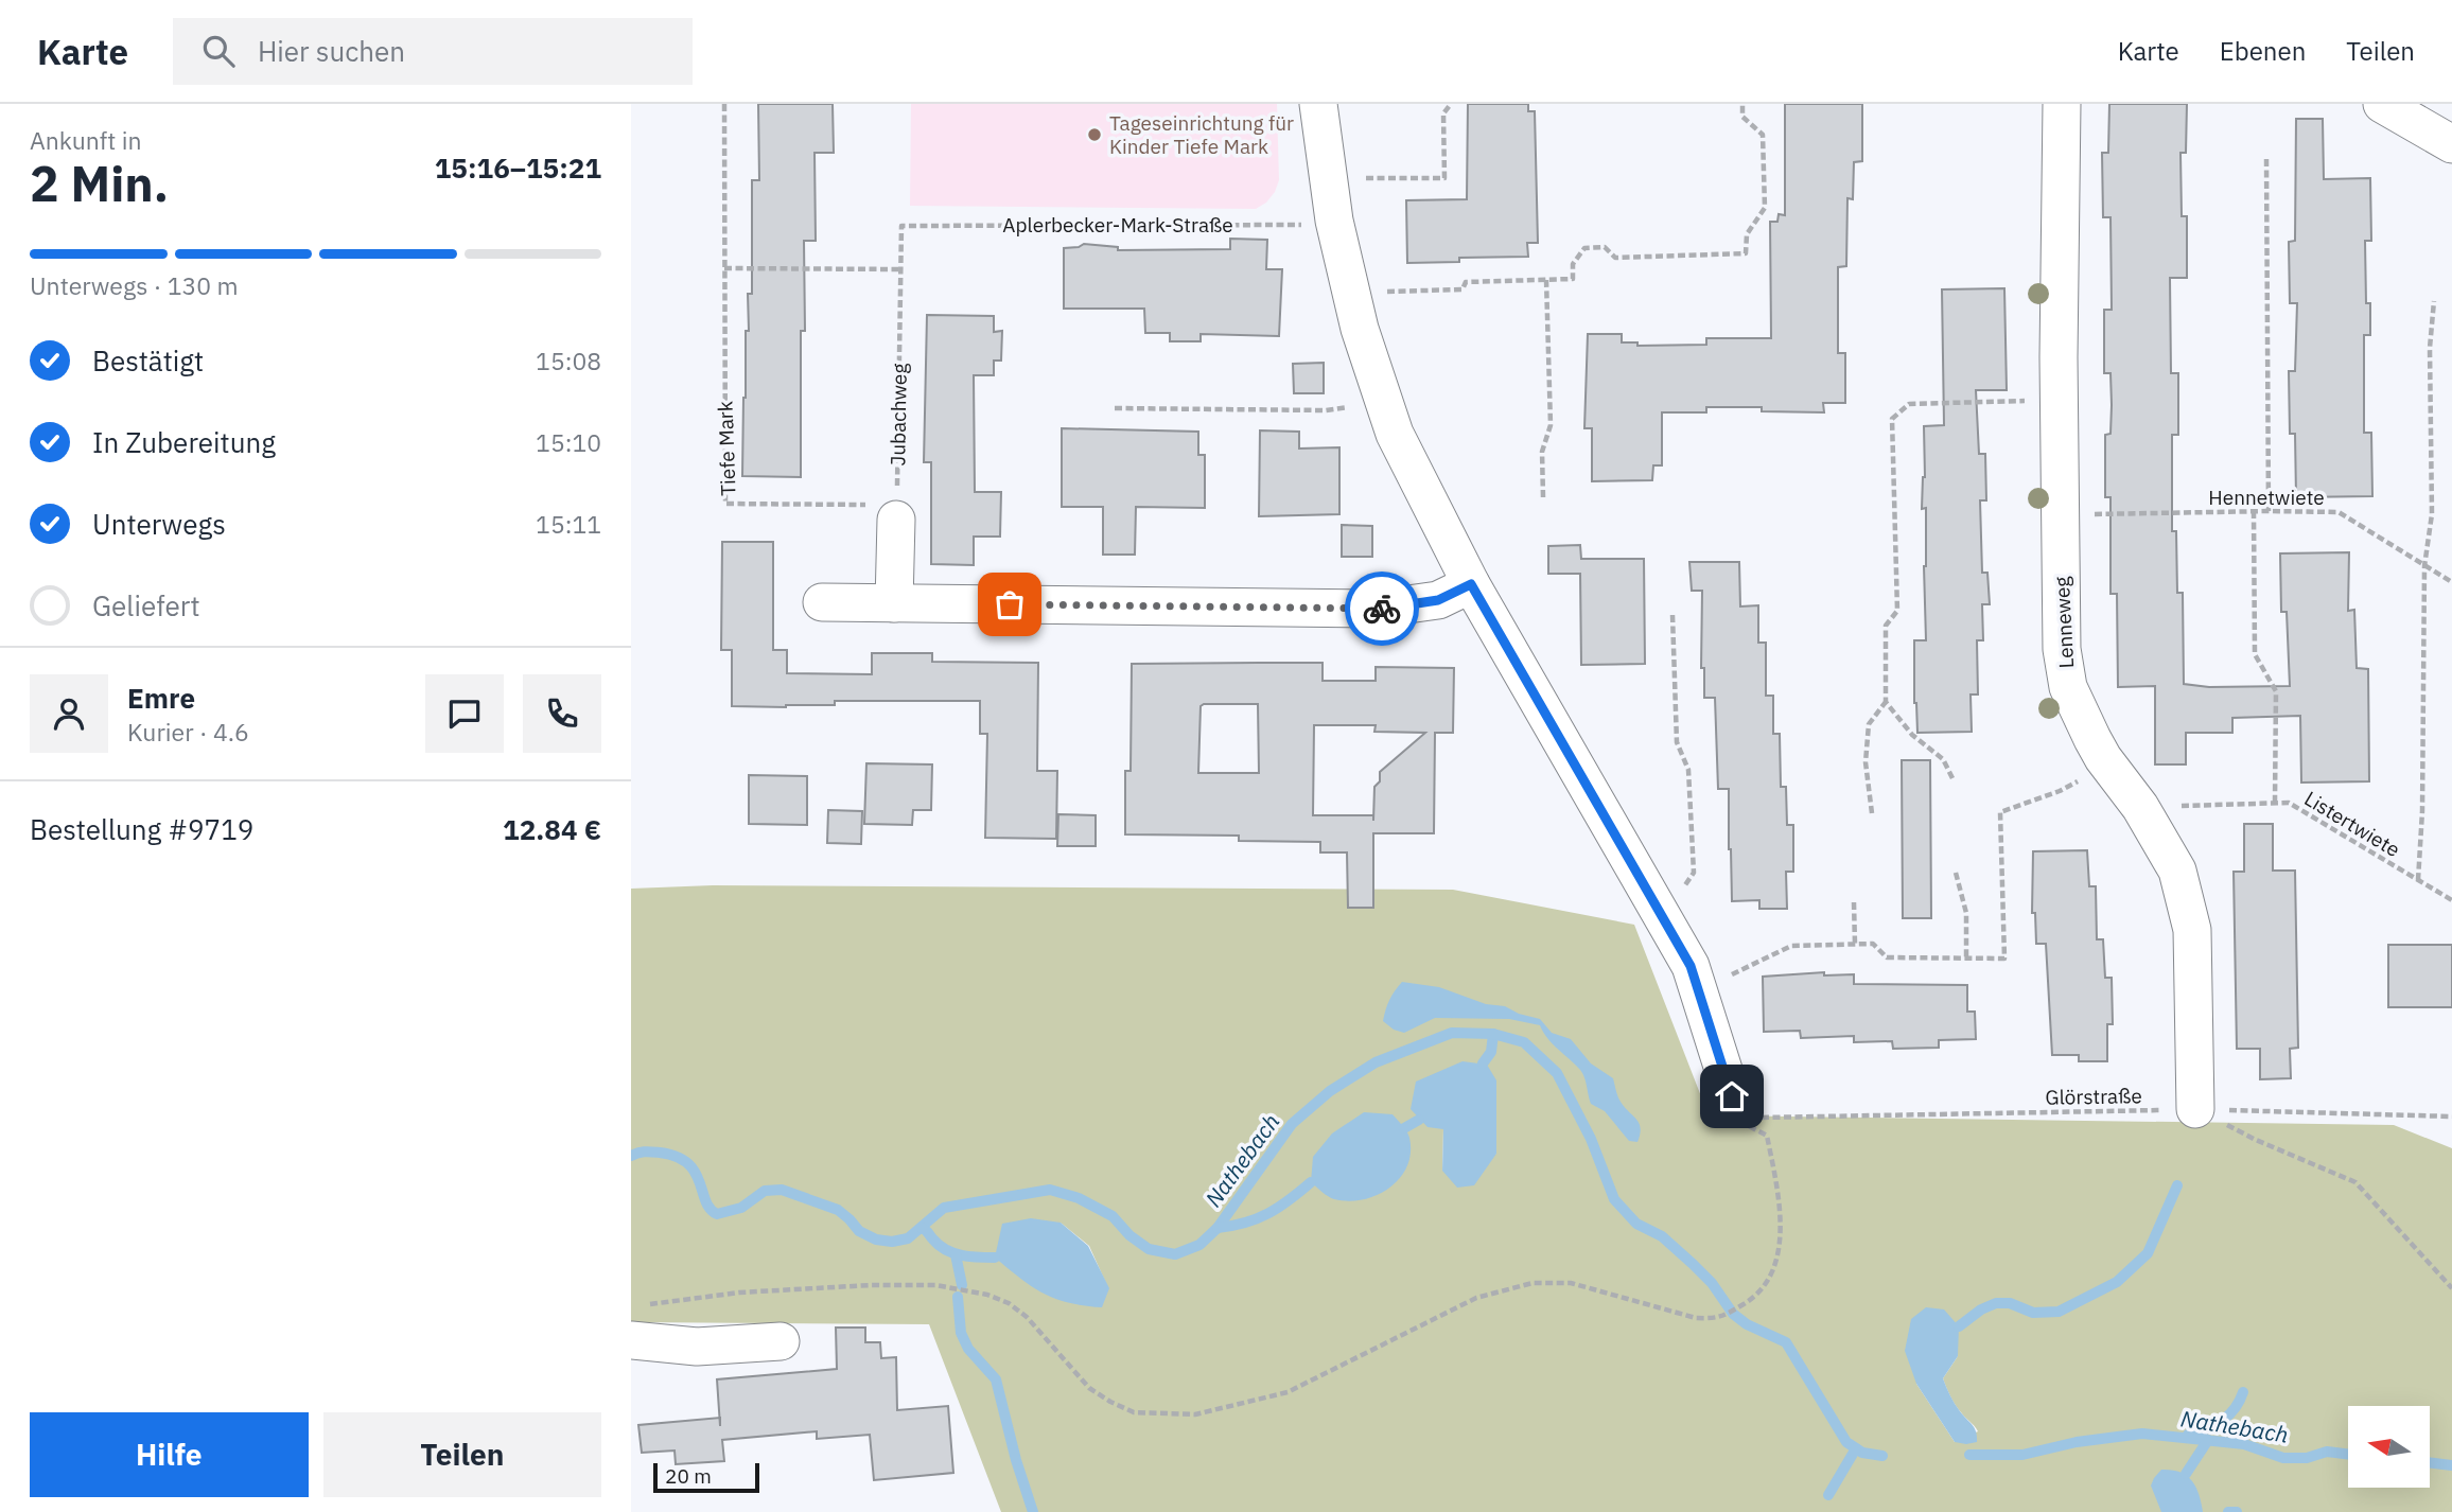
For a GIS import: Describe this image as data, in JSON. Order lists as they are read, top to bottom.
{
  "streets": {
    "street": ["Lenneweg"],
    "path": [
      "Aplerbecker-Mark-Straße",
      "Jubachweg",
      "Tiefe Mark",
      "Hennetwiete",
      "Listertwiete",
      "Glörstraße"
    ]
  },
  "crossings": [
    ["Aplerbecker-Mark-Straße", "Jubachweg"],
    ["Jubachweg", "Tiefe Mark"],
    ["Hennetwiete", "Lenneweg"],
    ["Lenneweg", "Listertwiete"],
    ["Lenneweg", "Glörstraße"]
  ],
  "water": ["Nathebach"],
  "places": ["Tageseinrichtung für Kinder Tiefe Mark"],
  "scale_bar": "20 m",
  "north": "left",
  "page": {
    "header": "Karte",
    "search": "Hier suchen",
    "nav": ["Karte", "Ebenen", "Teilen"],
    "heading": ["2 Min.", "Ankunft in", "15:16–15:21"],
    "panel": [
      "Emre",
      "Kurier · 4.6",
      "Bestellung #9719",
      "12.84 €"
    ],
    "bar": "Unterwegs · 130 m",
    "list": [
      ["Bestätigt", "15:08"],
      ["In Zubereitung", "15:10"],
      ["Unterwegs", "15:11"],
      "Geliefert"
    ],
    "buttons": ["Hilfe", "Teilen"],
    "scale": "20 m"
  }
}
